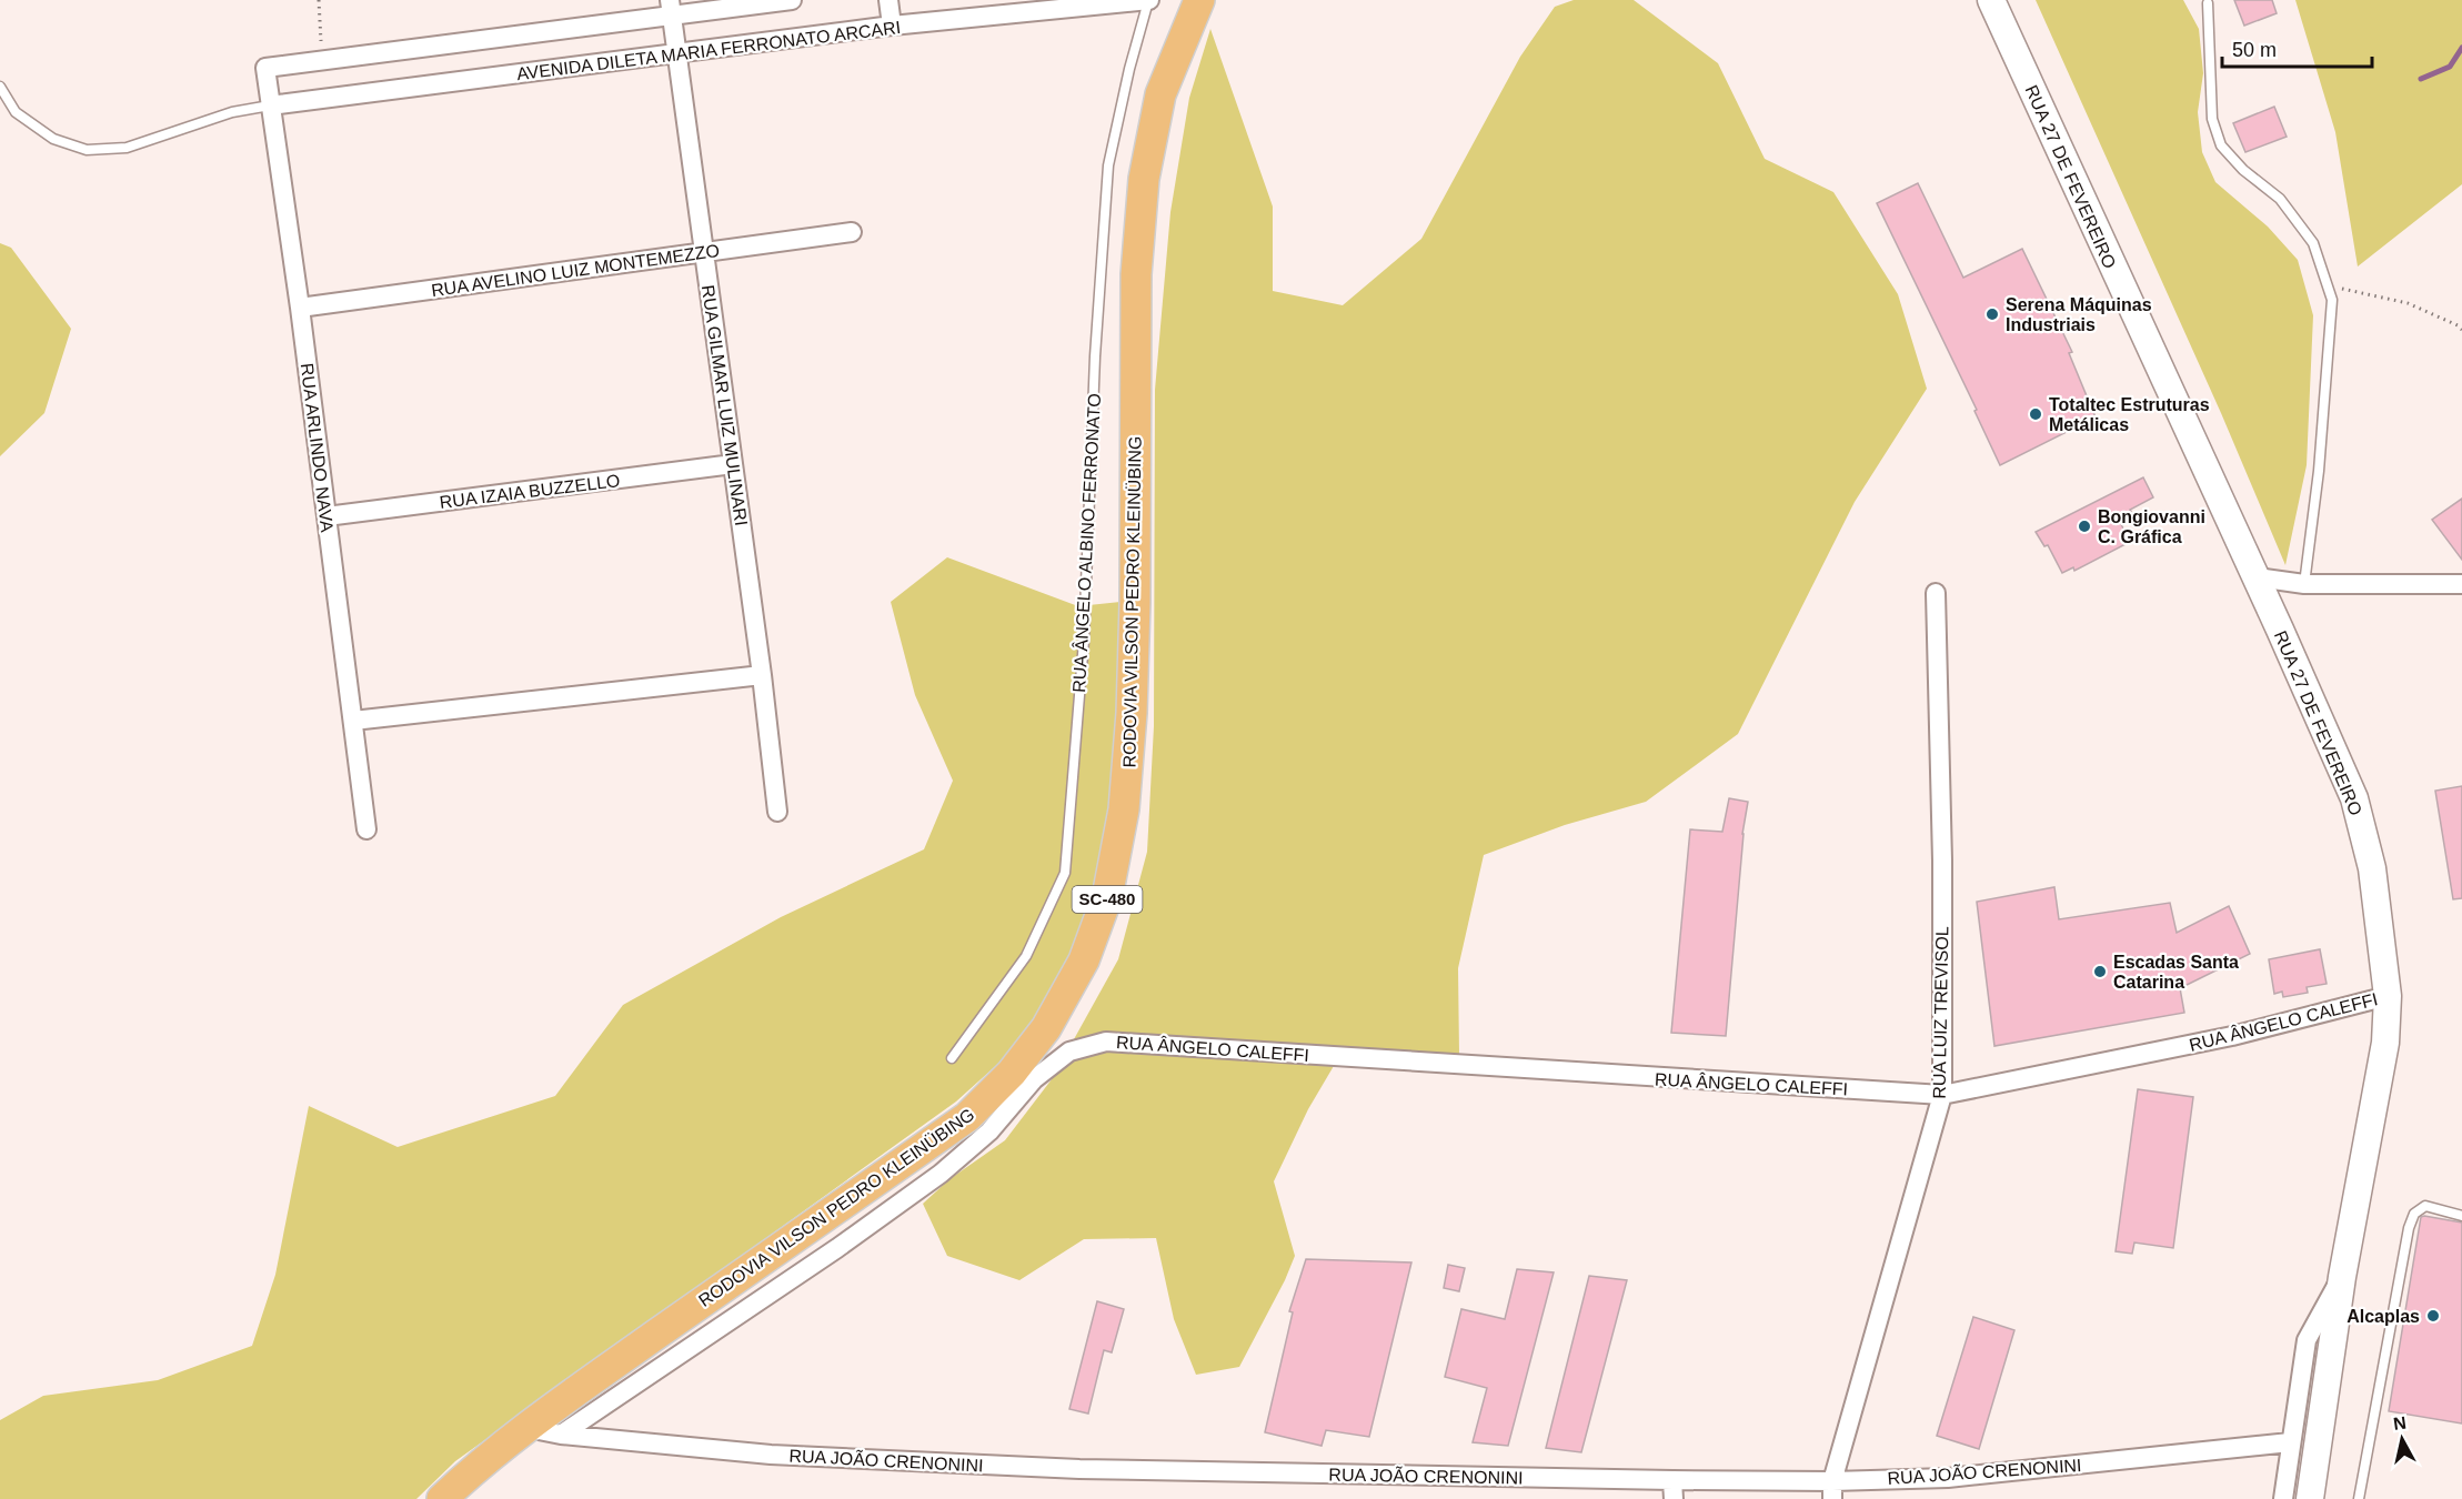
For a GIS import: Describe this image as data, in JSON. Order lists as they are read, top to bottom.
{
  "streets": {
    "main road": ["RUA 27 DE FEVEREIRO", "RODOVIA VILSON PEDRO KLEINÜBING", "SC-480"],
    "street": [
      "AVENIDA DILETA MARIA FERRONATO ARCARI",
      "RUA AVELINO LUIZ MONTEMEZZO",
      "RUA GILMAR LUIZ MULINARI",
      "RUA ARLINDO NAVA",
      "RUA IZAIA BUZZELLO",
      "RUA LUIZ TREVISOL",
      "RUA ÂNGELO CALEFFI",
      "RUA JOÃO CRENONINI"
    ],
    "lane": ["RUA ÂNGELO ALBINO FERRONATO"]
  },
  "crossings": [
    ["AVENIDA DILETA MARIA FERRONATO ARCARI", "RUA GILMAR LUIZ MULINARI"],
    ["AVENIDA DILETA MARIA FERRONATO ARCARI", "RUA ARLINDO NAVA"],
    ["AVENIDA DILETA MARIA FERRONATO ARCARI", "RUA ÂNGELO ALBINO FERRONATO"],
    ["RUA 27 DE FEVEREIRO", "RUA ÂNGELO CALEFFI"],
    ["RUA AVELINO LUIZ MONTEMEZZO", "RUA GILMAR LUIZ MULINARI"],
    ["RUA AVELINO LUIZ MONTEMEZZO", "RUA ARLINDO NAVA"],
    ["RUA GILMAR LUIZ MULINARI", "RUA IZAIA BUZZELLO"],
    ["RUA ARLINDO NAVA", "RUA IZAIA BUZZELLO"],
    ["RODOVIA VILSON PEDRO KLEINÜBING", "RUA JOÃO CRENONINI"],
    ["RUA LUIZ TREVISOL", "RUA ÂNGELO CALEFFI"],
    ["RUA LUIZ TREVISOL", "RUA JOÃO CRENONINI"],
    ["RUA ÂNGELO CALEFFI", "RUA JOÃO CRENONINI"]
  ],
  "places": [
    "Serena Máquinas Industriais",
    "Totaltec Estruturas Metálicas",
    "Bongiovanni C. Gráfica",
    "Escadas Santa Catarina",
    "Alcaplas"
  ],
  "scale_bar": "50 m",
  "north": "top"
}
